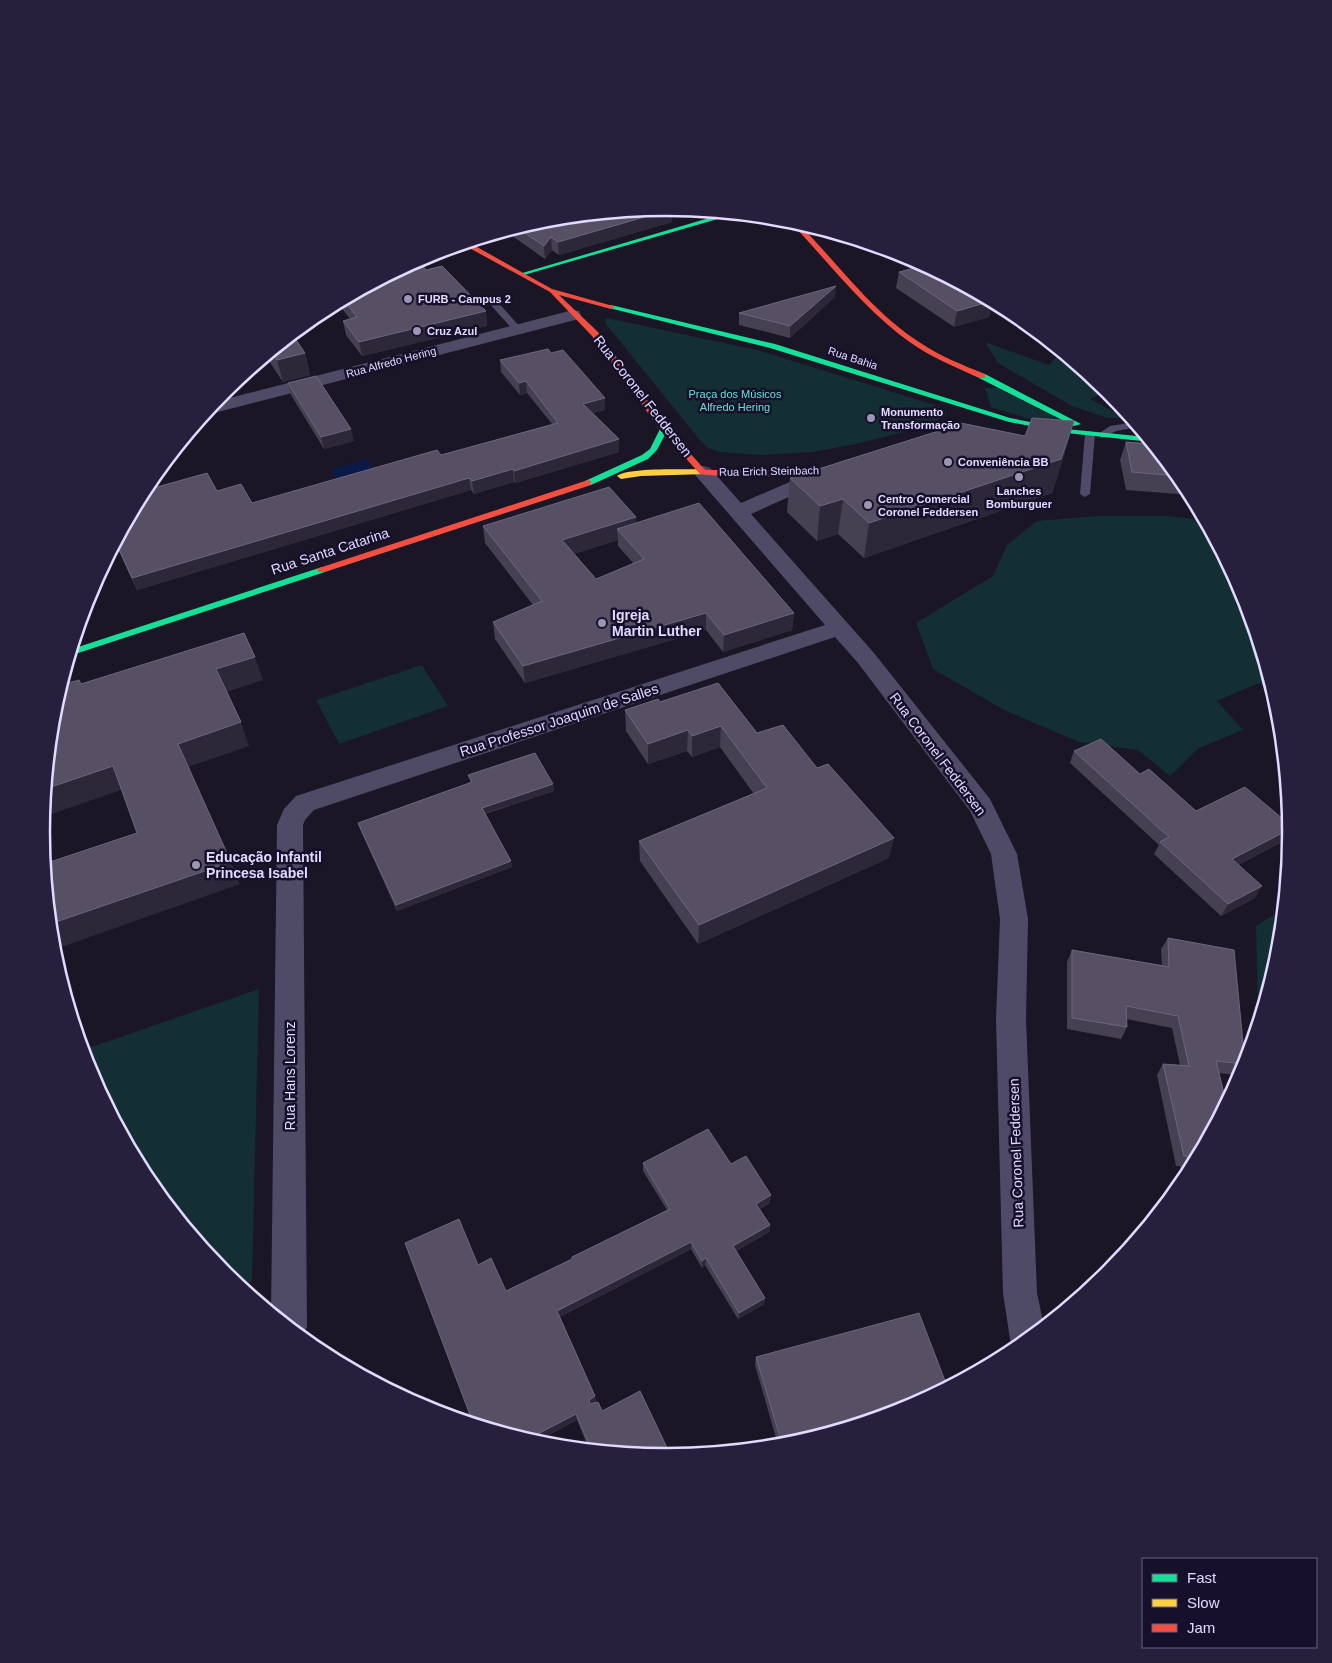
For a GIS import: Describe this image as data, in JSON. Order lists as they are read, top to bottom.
{
  "streets": {
    "main road": [
      "Rua Bahia",
      "Rua Coronel Feddersen",
      "Rua Erich Steinbach",
      "Rua Santa Catarina"
    ],
    "street": ["Rua Alfredo Hering", "Rua Professor Joaquim de Salles", "Rua Hans Lorenz"]
  },
  "crossings": [
    ["Rua Bahia", "Rua Coronel Feddersen"],
    ["Rua Alfredo Hering", "Rua Coronel Feddersen"],
    ["Rua Coronel Feddersen", "Rua Erich Steinbach"],
    ["Rua Coronel Feddersen", "Rua Santa Catarina"],
    ["Rua Coronel Feddersen", "Rua Professor Joaquim de Salles"],
    ["Rua Erich Steinbach", "Rua Santa Catarina"],
    ["Rua Professor Joaquim de Salles", "Rua Hans Lorenz"]
  ],
  "parks": ["Praça dos Músicos Alfredo Hering"],
  "places": [
    "FURB - Campus 2",
    "Cruz Azul",
    "Monumento Transformação",
    "Conveniência BB",
    "Lanches Bomburguer",
    "Centro Comercial Coronel Feddersen",
    "Igreja Martin Luther",
    "Educação Infantil Princesa Isabel"
  ],
  "legend": ["Fast", "Slow", "Jam"]
}
